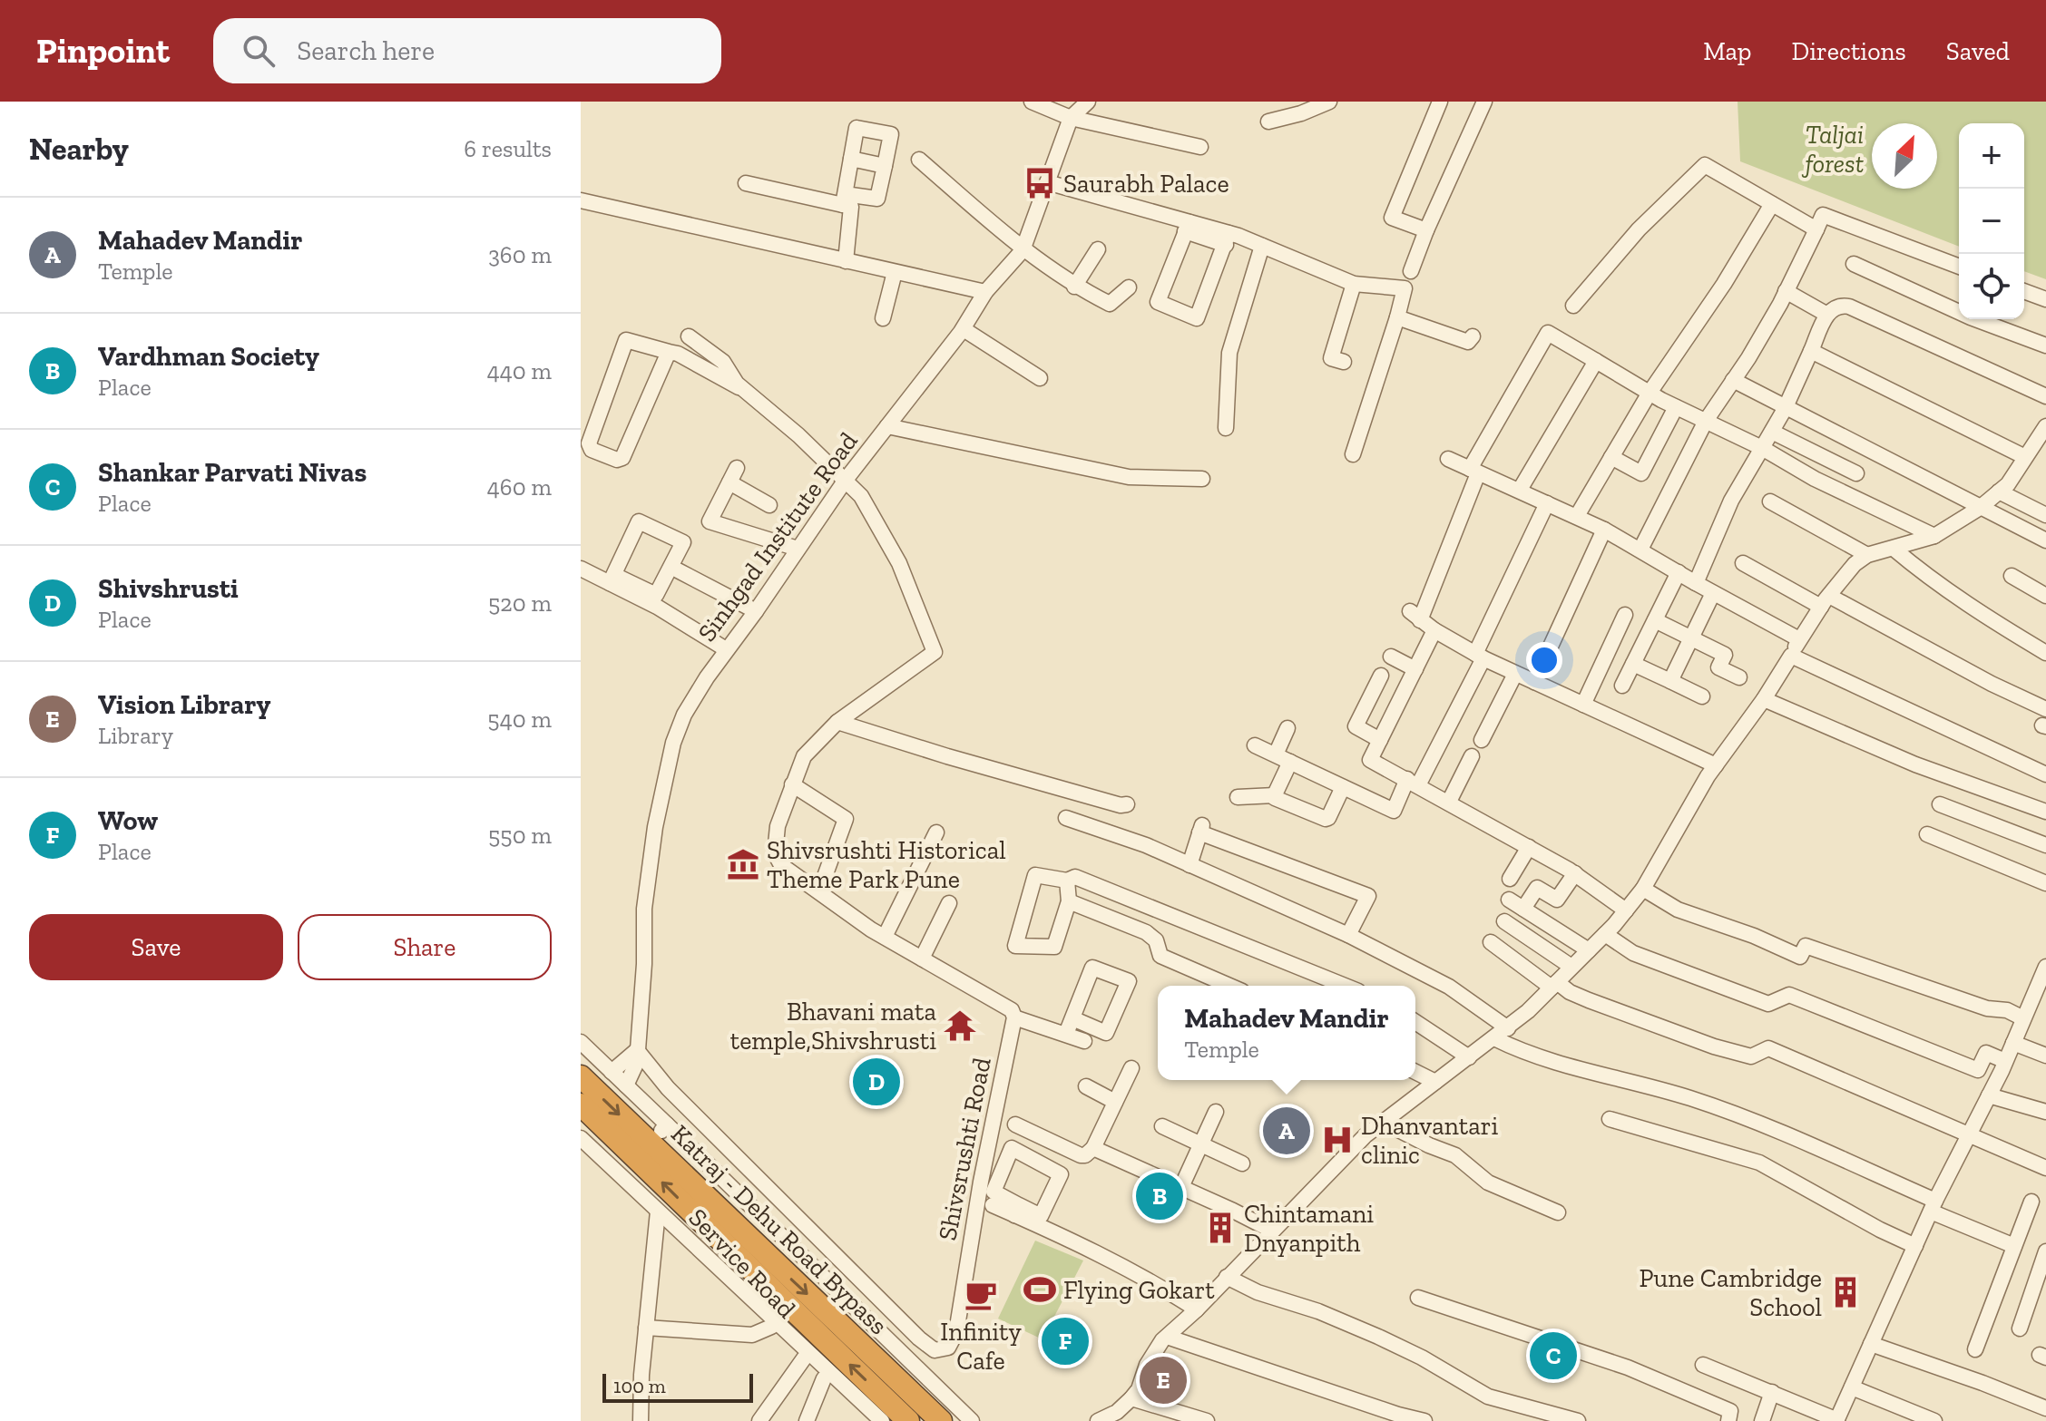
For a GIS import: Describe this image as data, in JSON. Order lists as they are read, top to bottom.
{
  "streets": {
    "highway": ["Katraj - Dehu Road Bypass"],
    "street": ["Sinhgad Institute Road", "Shivsrushti Road", "Service Road"]
  },
  "crossings": [
    ["Sinhgad Institute Road", "Shivsrushti Road"]
  ],
  "parks": ["Taljai forest"],
  "places": {
    "bus stop": ["Saurabh Palace"],
    "museum": ["Shivsrushti Historical Theme Park Pune"],
    "temple": ["Bhavani mata temple,Shivshrusti"],
    "hospital": ["Dhanvantari clinic"],
    "building": ["Chintamani Dnyanpith", "Pune Cambridge School"],
    "sports": ["Flying Gokart"],
    "cafe": ["Infinity Cafe"]
  },
  "scale_bar": "100 m",
  "north": "top right",
  "page": {
    "header": "Pinpoint",
    "search": "Search here",
    "nav": ["Map", "Directions", "Saved"],
    "heading": ["Nearby", "6 results"],
    "map_buttons": ["+", "−"],
    "list": [
      {
        "mark": "A",
        "name": "Mahadev Mandir",
        "note": "Temple",
        "value": "360 m"
      },
      {
        "mark": "B",
        "name": "Vardhman Society",
        "note": "Place",
        "value": "440 m"
      },
      {
        "mark": "C",
        "name": "Shankar Parvati Nivas",
        "note": "Place",
        "value": "460 m"
      },
      {
        "mark": "D",
        "name": "Shivshrusti",
        "note": "Place",
        "value": "520 m"
      },
      {
        "mark": "E",
        "name": "Vision Library",
        "note": "Library",
        "value": "540 m"
      },
      {
        "mark": "F",
        "name": "Wow",
        "note": "Place",
        "value": "550 m"
      }
    ],
    "buttons": ["Save", "Share"],
    "popup": ["Mahadev Mandir", "Temple"],
    "pins": [
      "D",
      "A",
      "B",
      "F",
      "C",
      "E"
    ],
    "scale": "100 m"
  }
}
